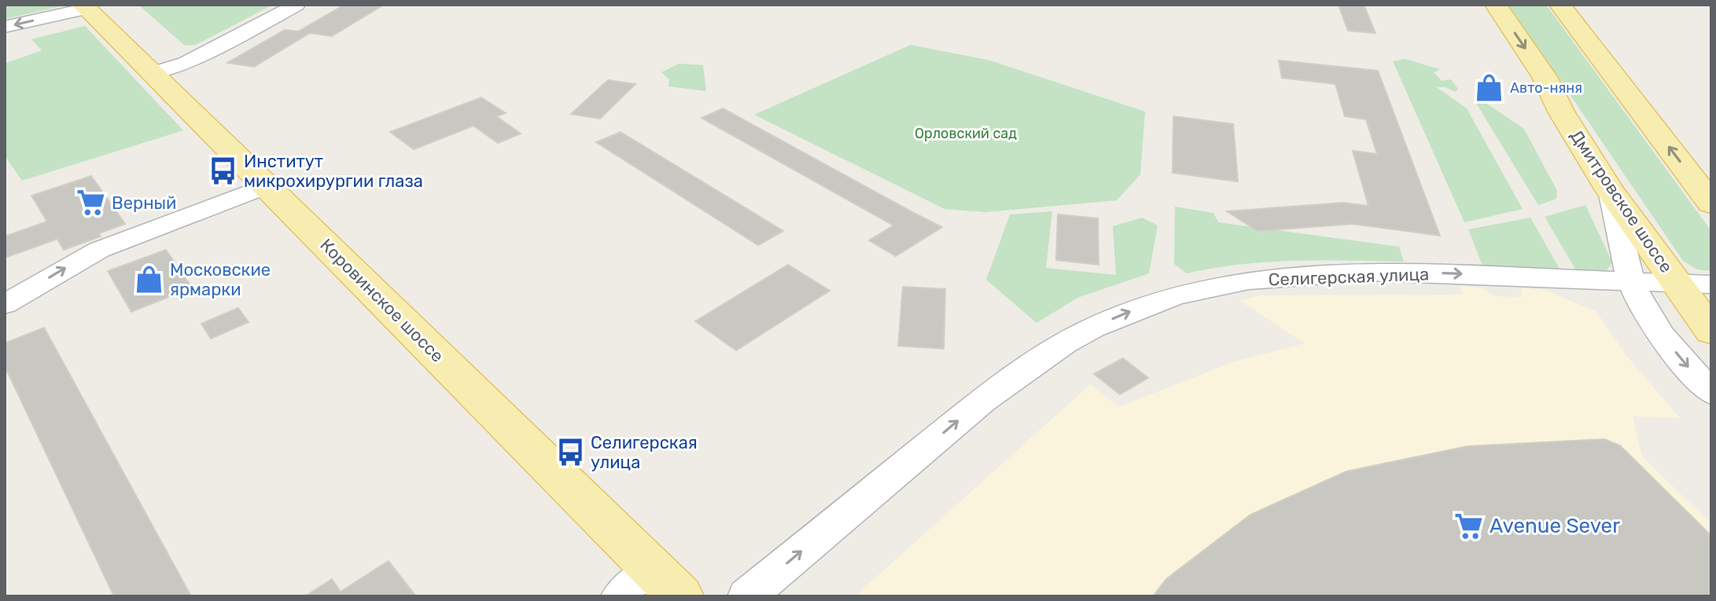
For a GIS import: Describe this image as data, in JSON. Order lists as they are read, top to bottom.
{
  "streets": {
    "main road": ["Дмитровское шоссе", "Коровинское шоссе"],
    "street": ["Селигерская улица"]
  },
  "crossings": [
    ["Дмитровское шоссе", "Селигерская улица"]
  ],
  "one_way": ["Селигерская улица"],
  "parks": ["Орловский сад"],
  "places": {
    "shop": ["Авто-няня", "Московские ярмарки"],
    "bus stop": ["Институт микрохирургии глаза", "Селигерская улица"],
    "supermarket": ["Верный", "Avenue Sever"]
  }
}
